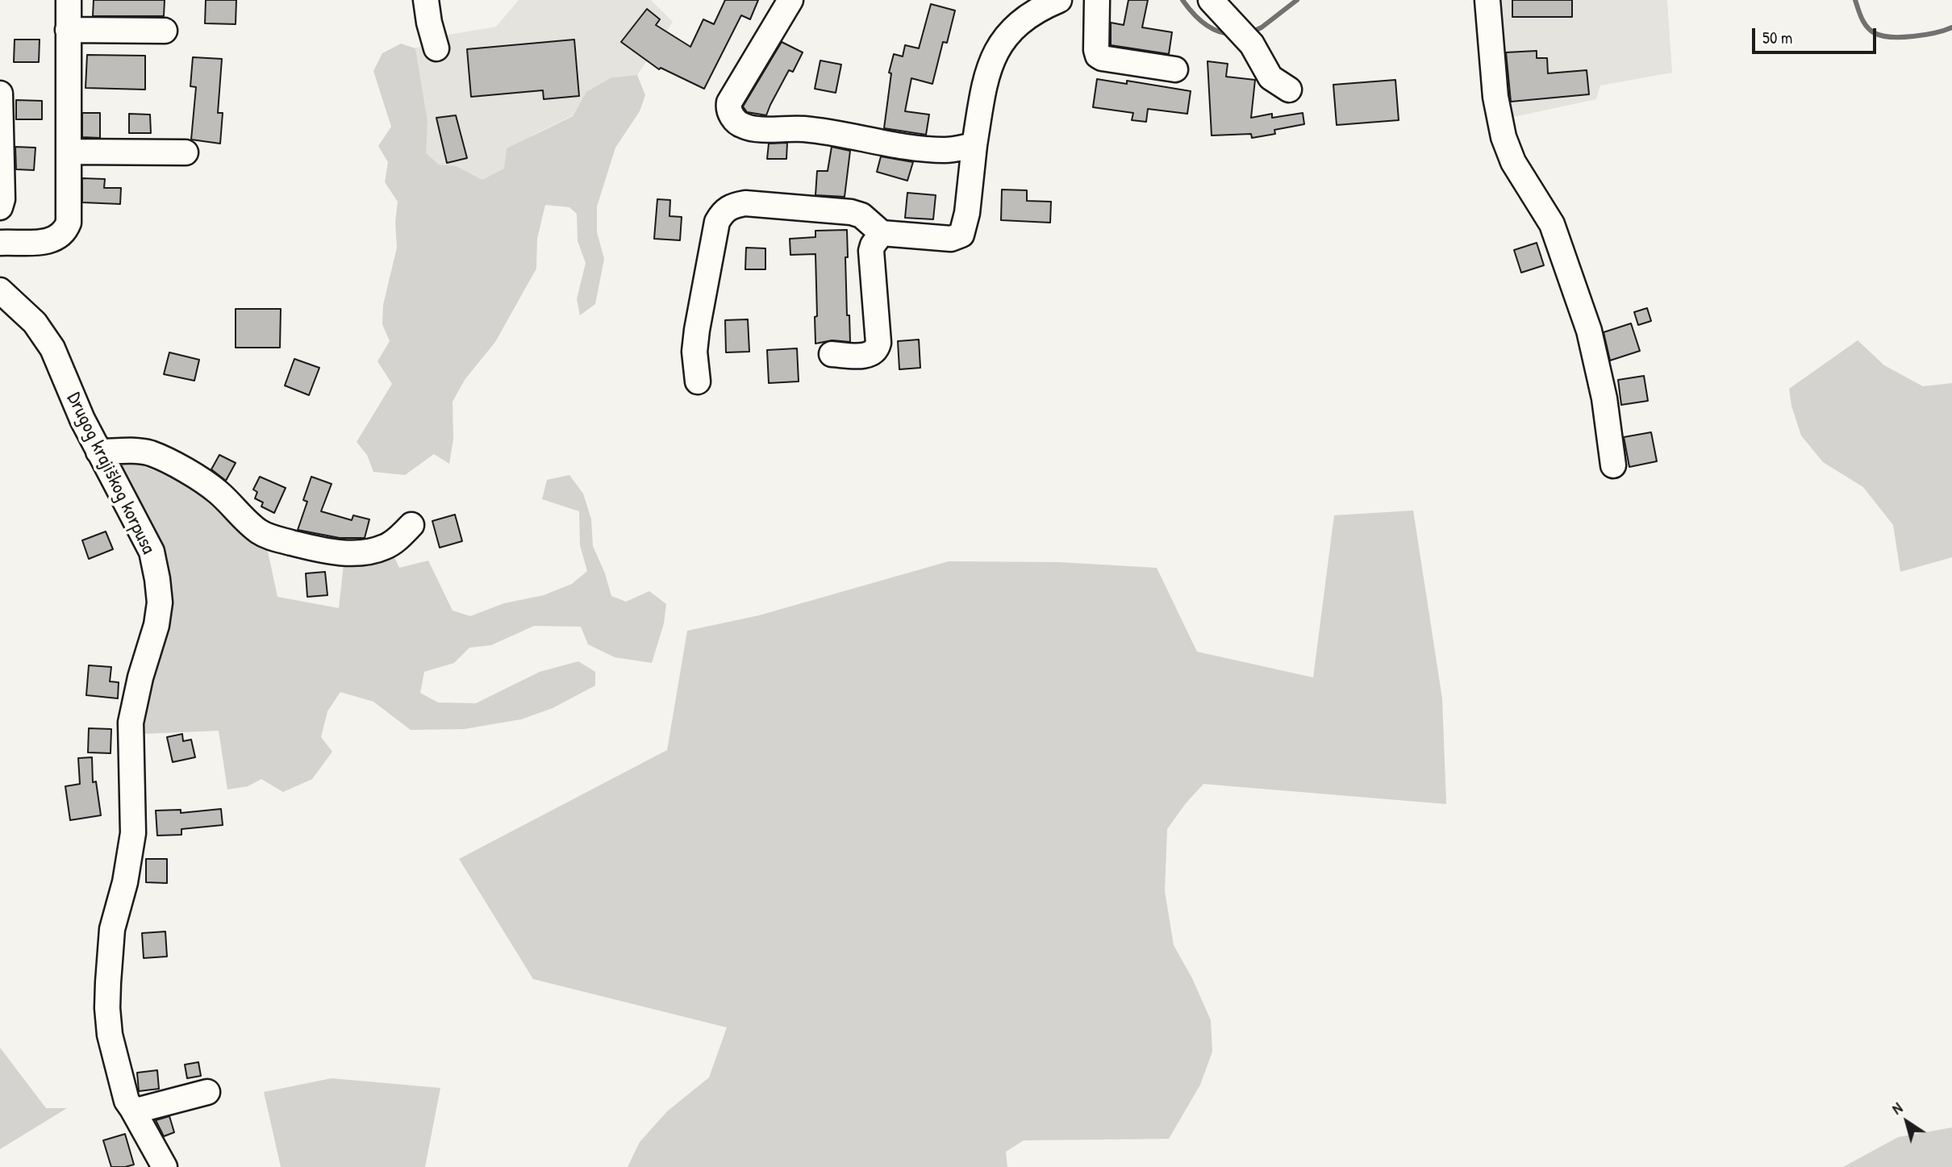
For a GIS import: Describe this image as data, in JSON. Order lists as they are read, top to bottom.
{
  "streets": {
    "street": ["Drugog krajiškog korpusa"]
  },
  "scale_bar": "50 m",
  "north": "top left"
}
